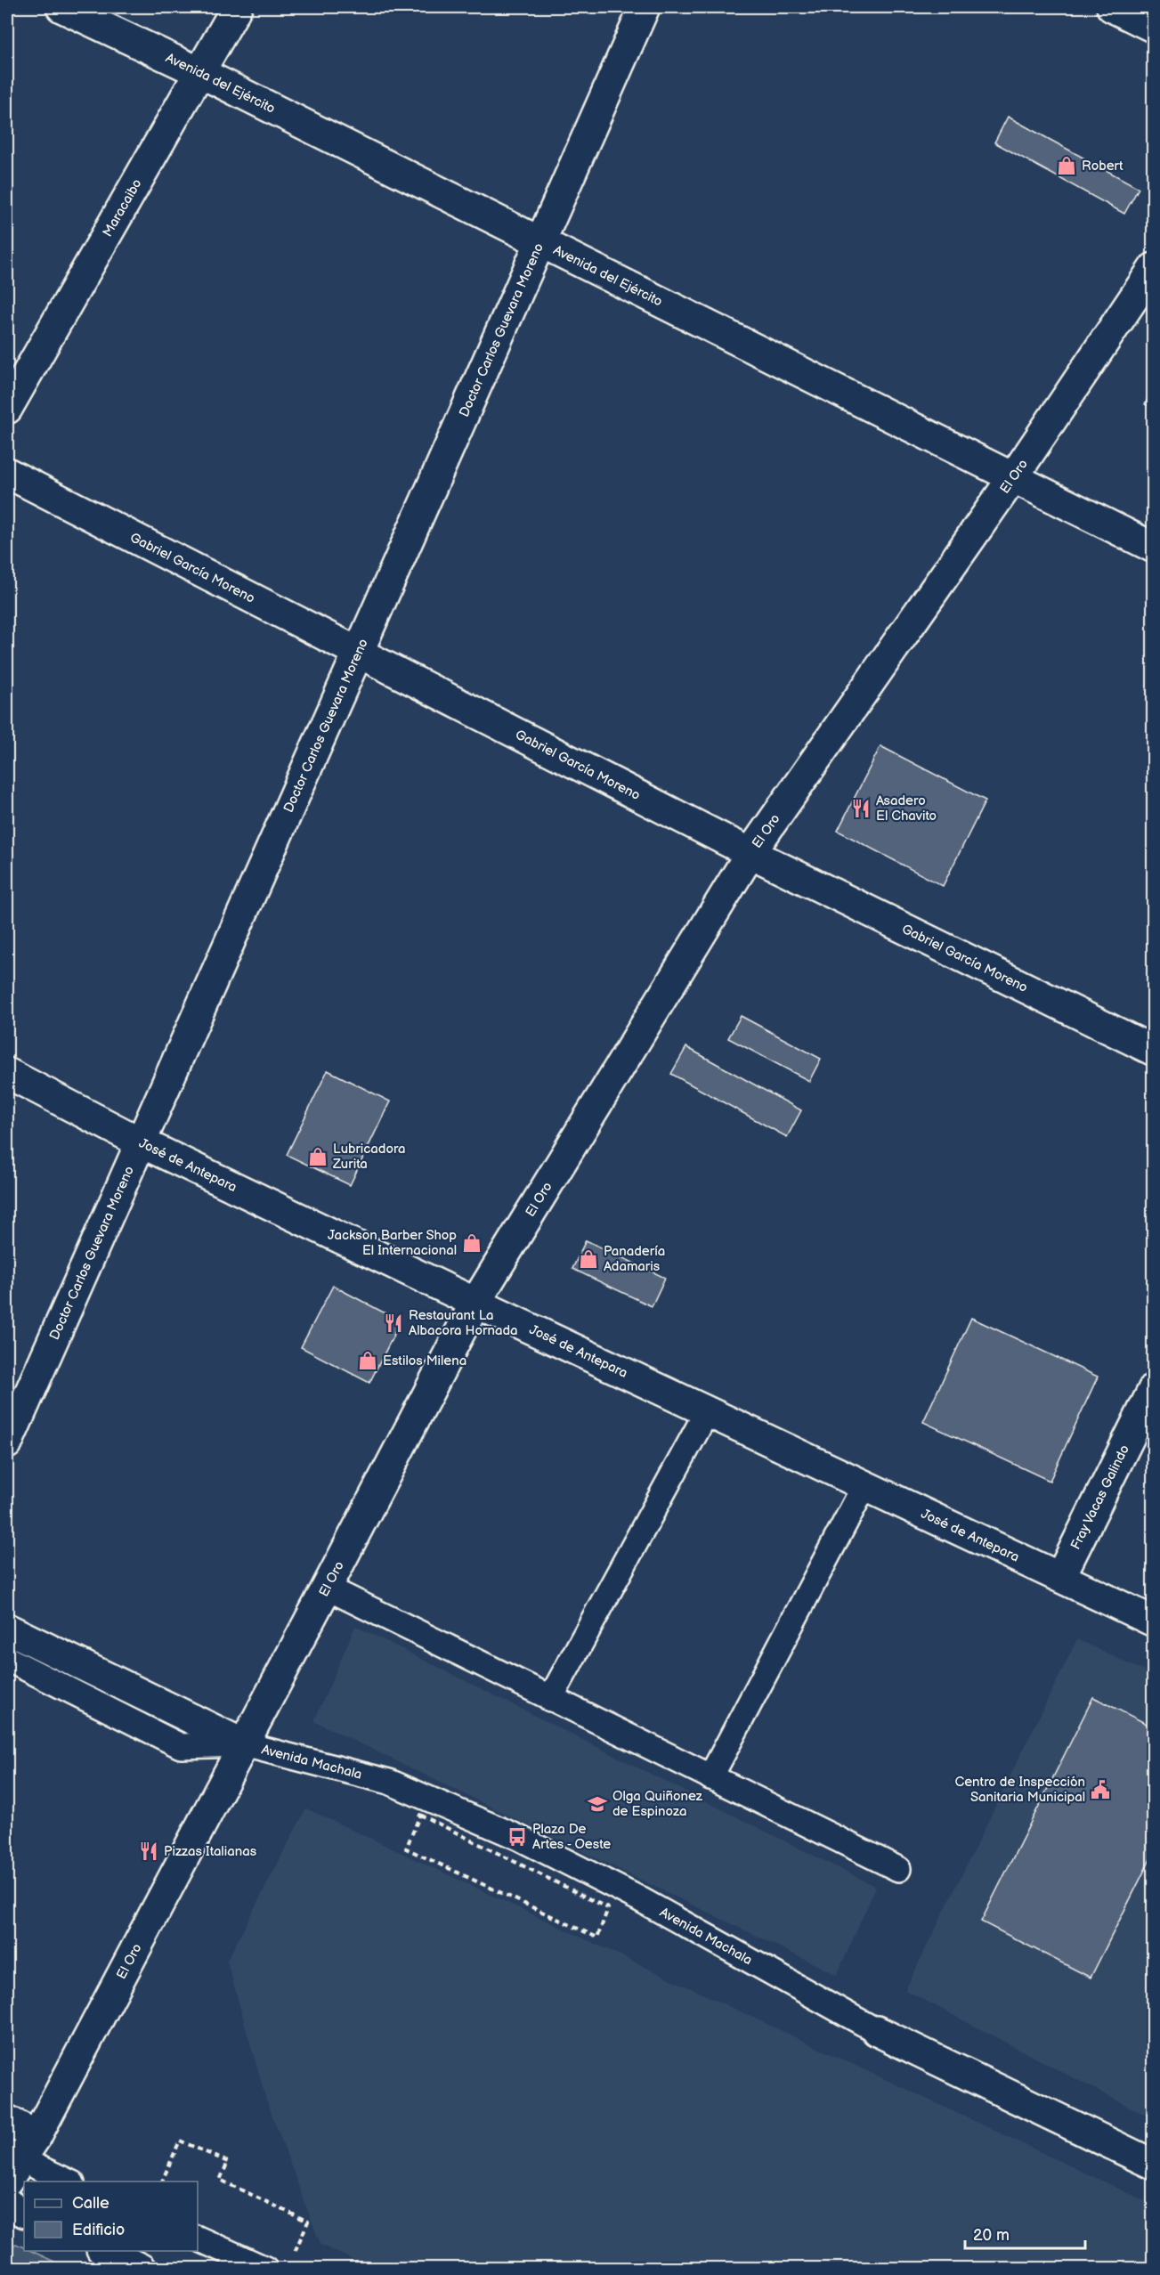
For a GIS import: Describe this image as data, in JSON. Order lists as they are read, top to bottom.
{
  "streets": {
    "street": [
      "Avenida del Ejército",
      "Maracaibo",
      "Doctor Carlos Guevara Moreno",
      "El Oro",
      "Gabriel García Moreno",
      "José de Antepara",
      "Fray Vacas Galindo",
      "Avenida Machala"
    ]
  },
  "crossings": [
    ["Avenida del Ejército", "Maracaibo"],
    ["Avenida del Ejército", "Doctor Carlos Guevara Moreno"],
    ["Avenida del Ejército", "El Oro"],
    ["Doctor Carlos Guevara Moreno", "Gabriel García Moreno"],
    ["Doctor Carlos Guevara Moreno", "José de Antepara"],
    ["El Oro", "Gabriel García Moreno"],
    ["El Oro", "José de Antepara"],
    ["El Oro", "Avenida Machala"],
    ["José de Antepara", "Fray Vacas Galindo"]
  ],
  "places": {
    "shop": [
      "Robert",
      "Lubricadora Zurita",
      "Jackson Barber Shop El Internacional",
      "Panadería Adamaris",
      "Estilos Milena"
    ],
    "restaurant": ["Asadero El Chavito", "Restaurant La Albacora Hornada", "Pizzas Italianas"],
    "public building": ["Centro de Inspección Sanitaria Municipal"],
    "school or university": ["Olga Quiñonez de Espinoza"],
    "bus stop": ["Plaza De Artes - Oeste"]
  },
  "legend": ["Calle", "Edificio"],
  "scale_bar": "20 m"
}
